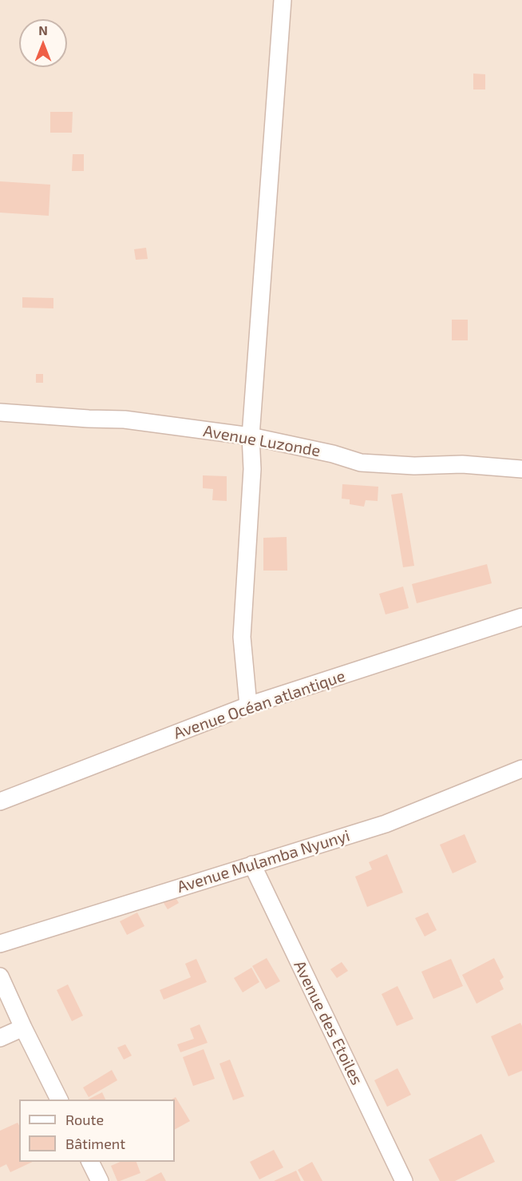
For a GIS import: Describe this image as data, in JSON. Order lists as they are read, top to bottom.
{
  "streets": {
    "street": [
      "Avenue Luzonde",
      "Avenue Océan atlantique",
      "Avenue Mulamba Nyunyi",
      "Avenue des Etoiles"
    ]
  },
  "crossings": [
    ["Avenue Mulamba Nyunyi", "Avenue des Etoiles"]
  ],
  "legend": ["Route", "Bâtiment"],
  "north": "top"
}
